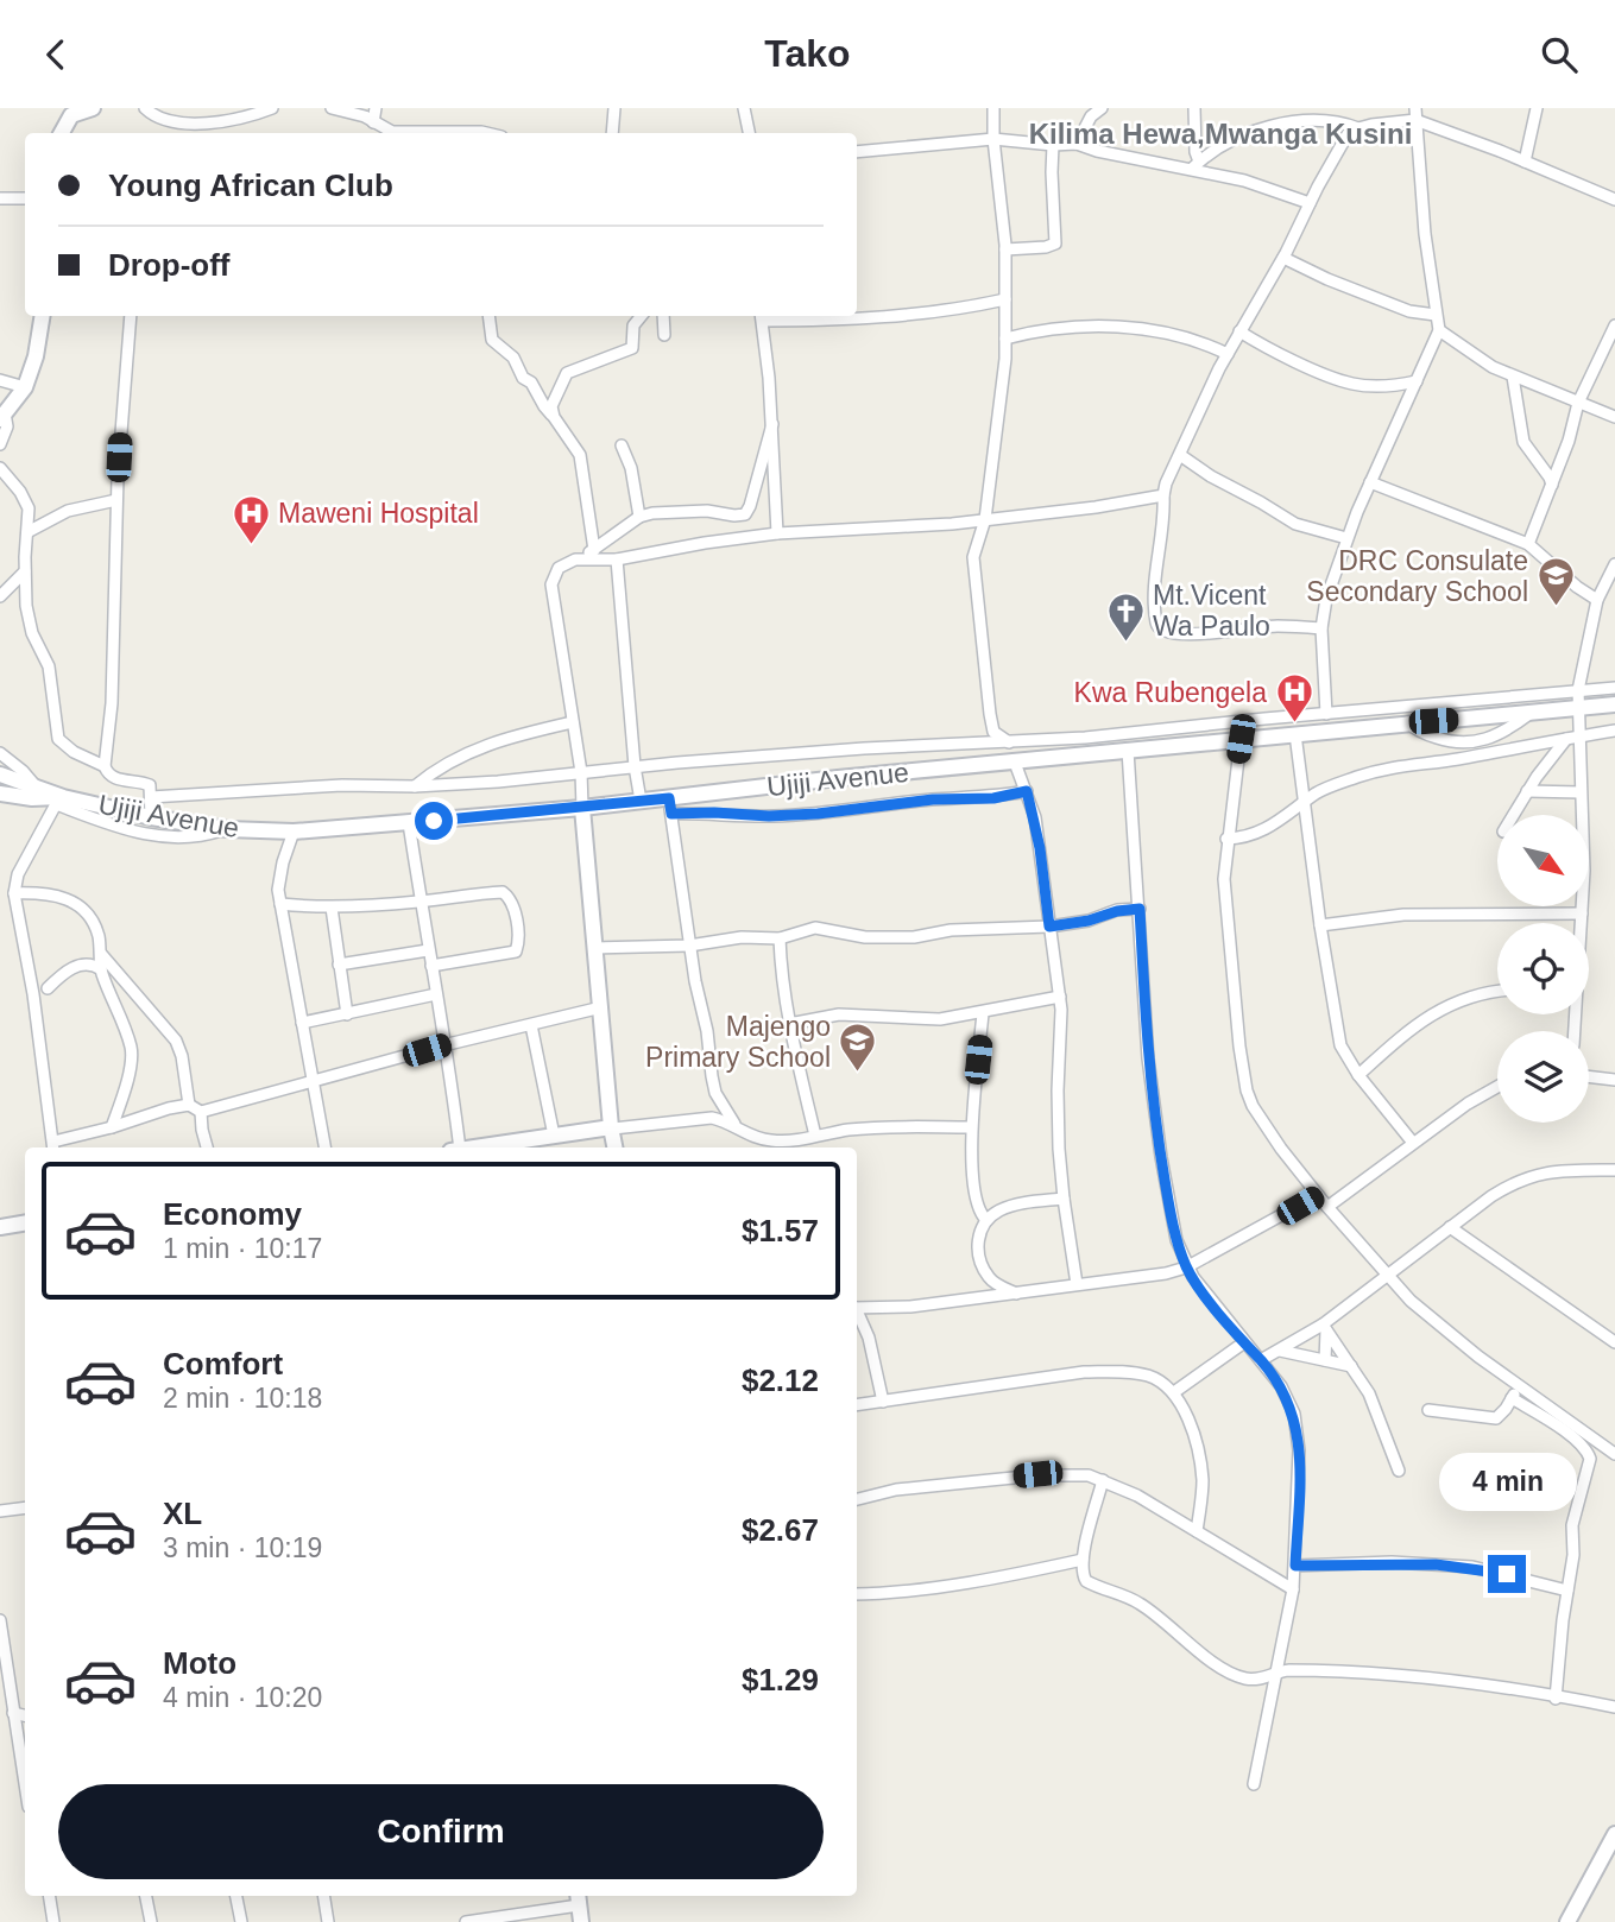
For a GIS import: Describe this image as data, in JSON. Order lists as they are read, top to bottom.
{
  "streets": {
    "street": ["Ujiji Avenue"]
  },
  "districts": ["Kilima Hewa,Mwanga Kusini"],
  "places": {
    "hospital": ["Maweni Hospital", "Kwa Rubengela"],
    "school or university": ["DRC Consulate Secondary School", "Majengo Primary School"],
    "church": ["Mt.Vicent Wa Paulo"]
  },
  "north": "bottom right",
  "page": {
    "header": "Tako",
    "banner": ["Young African Club", "Drop-off"],
    "list": [
      {
        "name": "Economy",
        "note": "1 min · 10:17",
        "value": "$1.57"
      },
      {
        "name": "Comfort",
        "note": "2 min · 10:18",
        "value": "$2.12"
      },
      {
        "name": "XL",
        "note": "3 min · 10:19",
        "value": "$2.67"
      },
      {
        "name": "Moto",
        "note": "4 min · 10:20",
        "value": "$1.29"
      }
    ],
    "bubble": "4 min",
    "buttons": "Confirm"
  }
}
